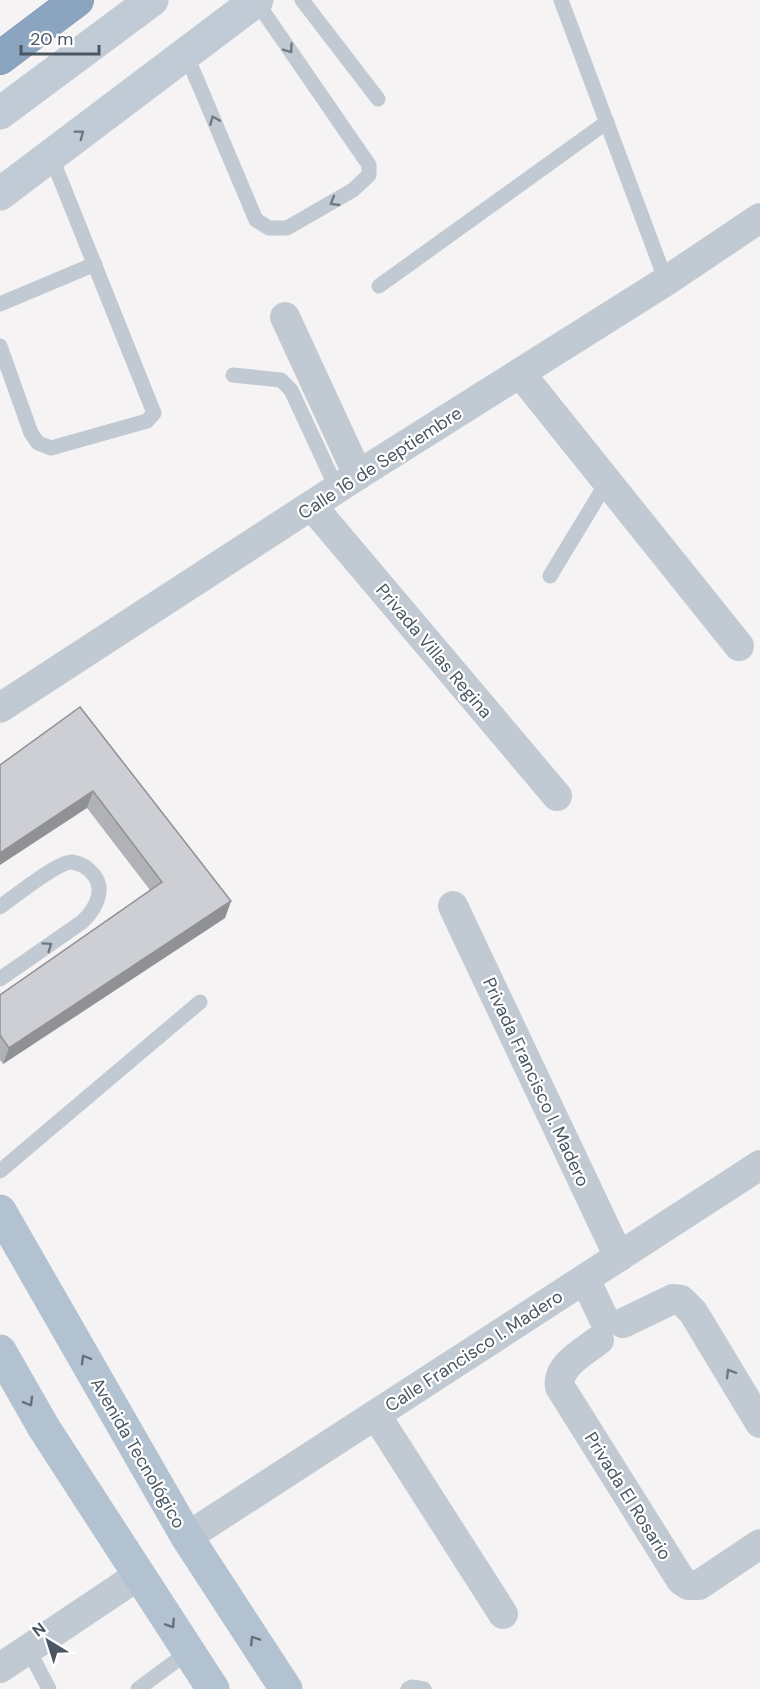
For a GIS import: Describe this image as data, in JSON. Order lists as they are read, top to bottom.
{
  "streets": {
    "main road": ["Avenida Tecnológico"],
    "street": [
      "Calle 16 de Septiembre",
      "Privada Villas Regina",
      "Privada Francisco I. Madero",
      "Calle Francisco I. Madero",
      "Privada El Rosario"
    ]
  },
  "crossings": [
    ["Calle 16 de Septiembre", "Privada Villas Regina"],
    ["Privada Francisco I. Madero", "Calle Francisco I. Madero"],
    ["Calle Francisco I. Madero", "Avenida Tecnológico"]
  ],
  "scale_bar": "20 m",
  "north": "top left"
}
